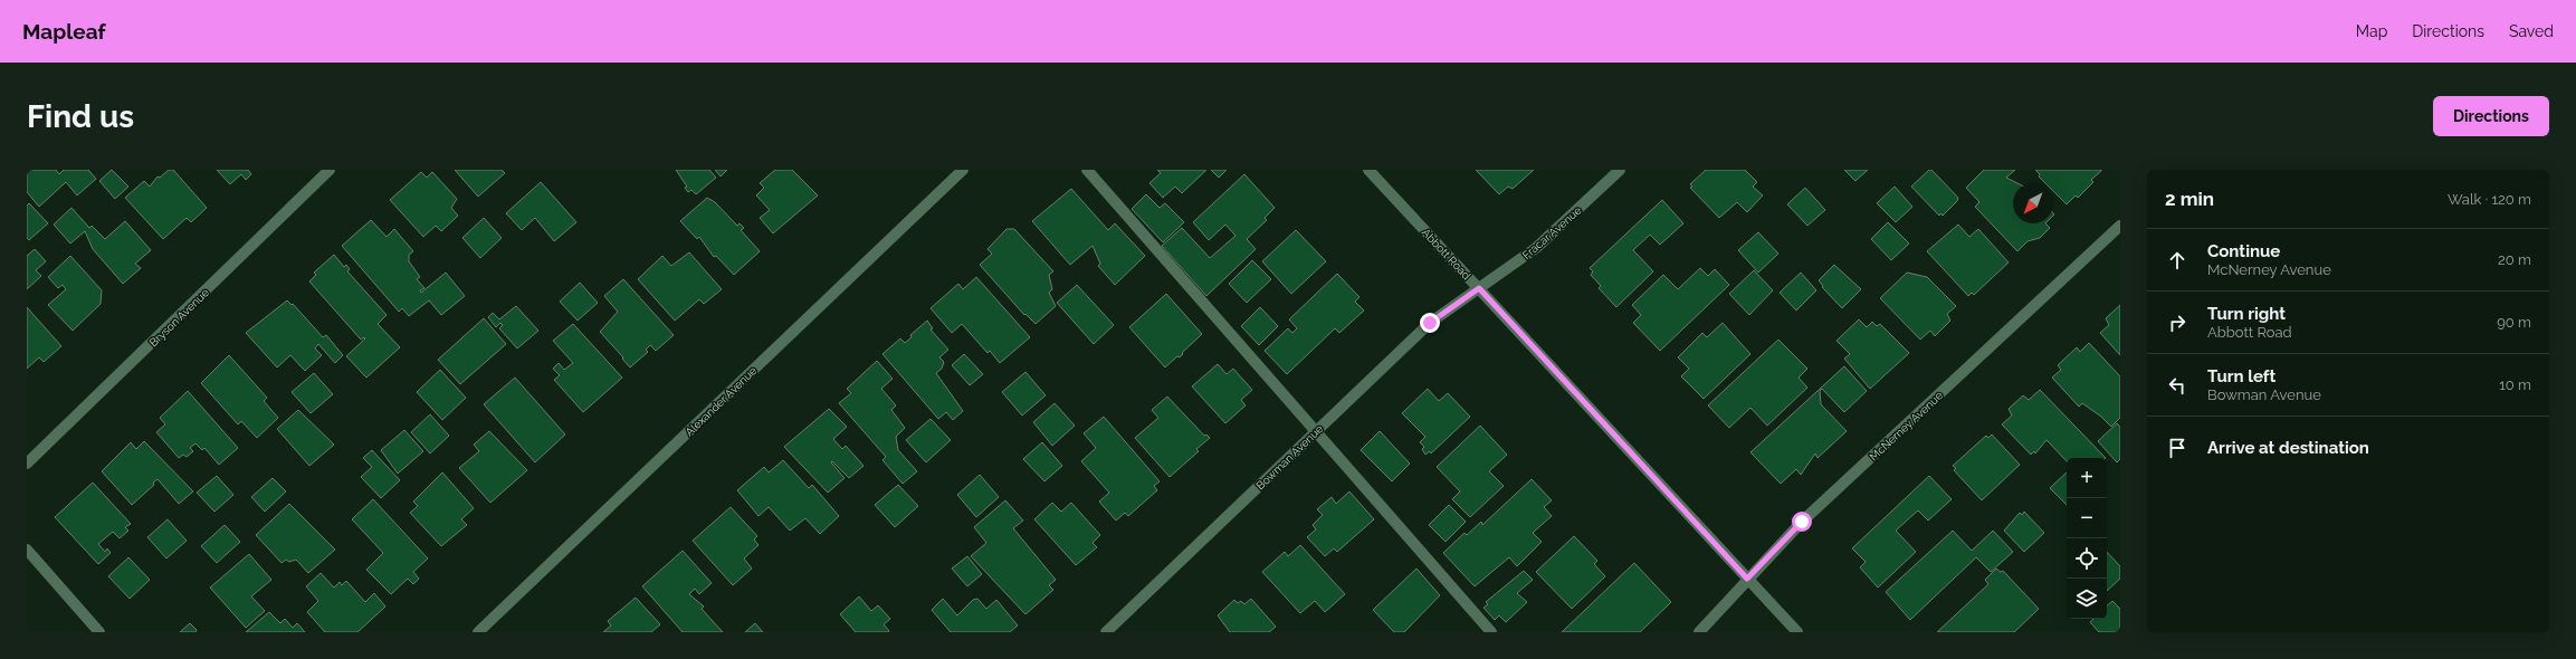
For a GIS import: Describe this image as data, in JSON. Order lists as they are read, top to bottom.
{
  "streets": {
    "street": [
      "Fracar Avenue",
      "Abbott Road",
      "Bryson Avenue",
      "Alexander Avenue",
      "McNerney Avenue",
      "Bowman Avenue"
    ]
  },
  "crossings": [
    ["Fracar Avenue", "Abbott Road"],
    ["Fracar Avenue", "Bowman Avenue"],
    ["Abbott Road", "McNerney Avenue"],
    ["Abbott Road", "Bowman Avenue"]
  ],
  "north": "bottom left",
  "page": {
    "header": "Mapleaf",
    "nav": ["Map", "Directions", "Saved"],
    "buttons": "Directions",
    "title": "Find us",
    "heading": ["2 min", "Walk · 120 m"],
    "list": [
      ["Continue", "McNerney Avenue", "20 m"],
      ["Turn right", "Abbott Road", "90 m"],
      ["Turn left", "Bowman Avenue", "10 m"],
      "Arrive at destination"
    ],
    "map_buttons": ["+", "−"]
  }
}
